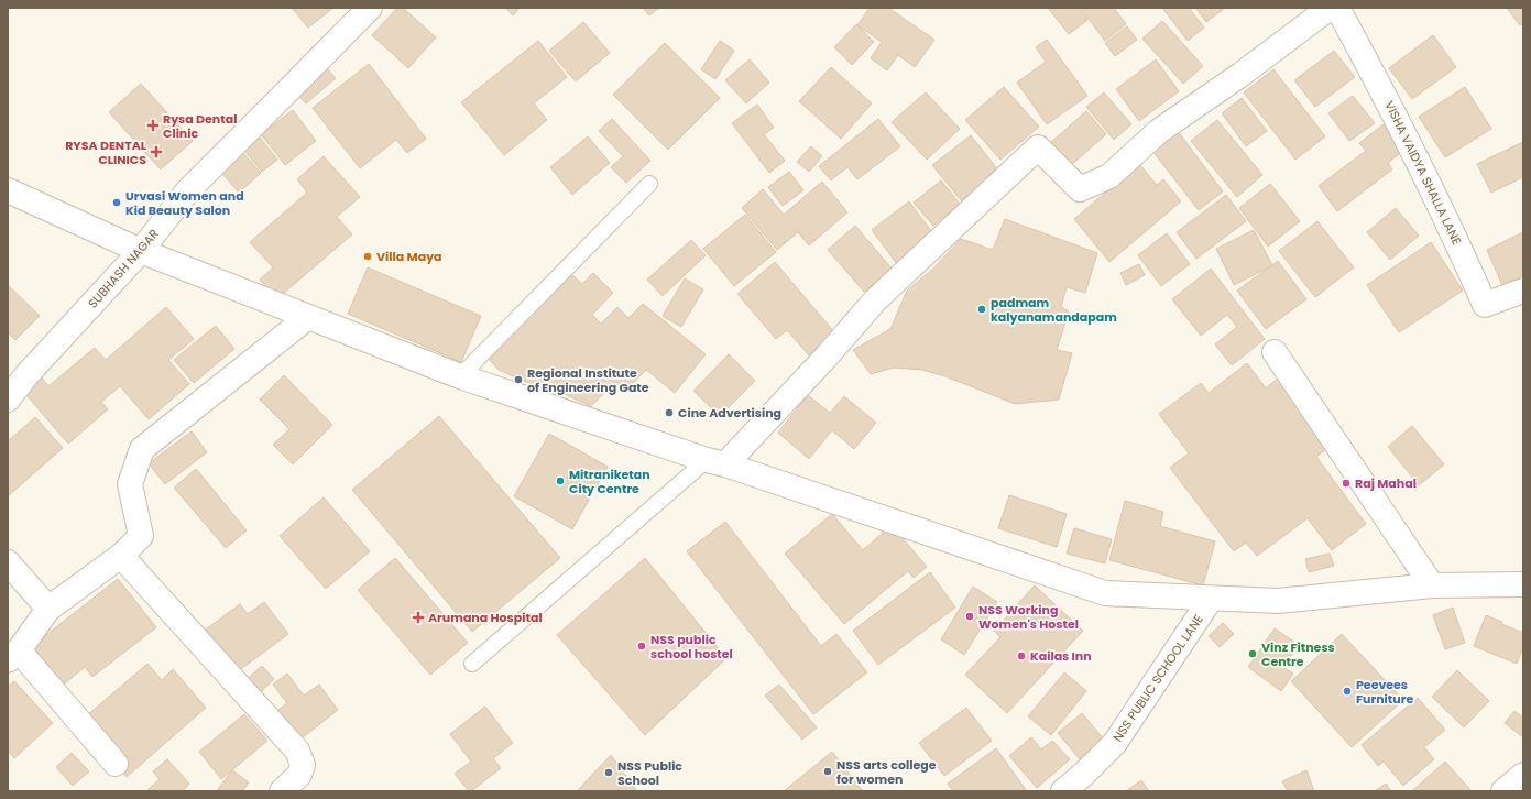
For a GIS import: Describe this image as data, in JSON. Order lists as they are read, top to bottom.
{
  "streets": {
    "street": ["VISHA VAIDYA SHALLA LANE", "SUBHASH NAGAR", "NSS PUBLIC SCHOOL LANE"]
  },
  "places": {
    "health": ["Rysa Dental Clinic", "RYSA DENTAL CLINICS", "Arumana Hospital"],
    "other": [
      "Urvasi Women and Kid Beauty Salon",
      "Villa Maya",
      "padmam kalyanamandapam",
      "Regional Institute of Engineering Gate",
      "Cine Advertising",
      "Mitraniketan City Centre",
      "Raj Mahal",
      "NSS Working Women's Hostel",
      "NSS public school hostel",
      "Vinz Fitness Centre",
      "Kailas Inn",
      "Peevees Furniture",
      "NSS arts college for women",
      "NSS Public School"
    ]
  }
}
